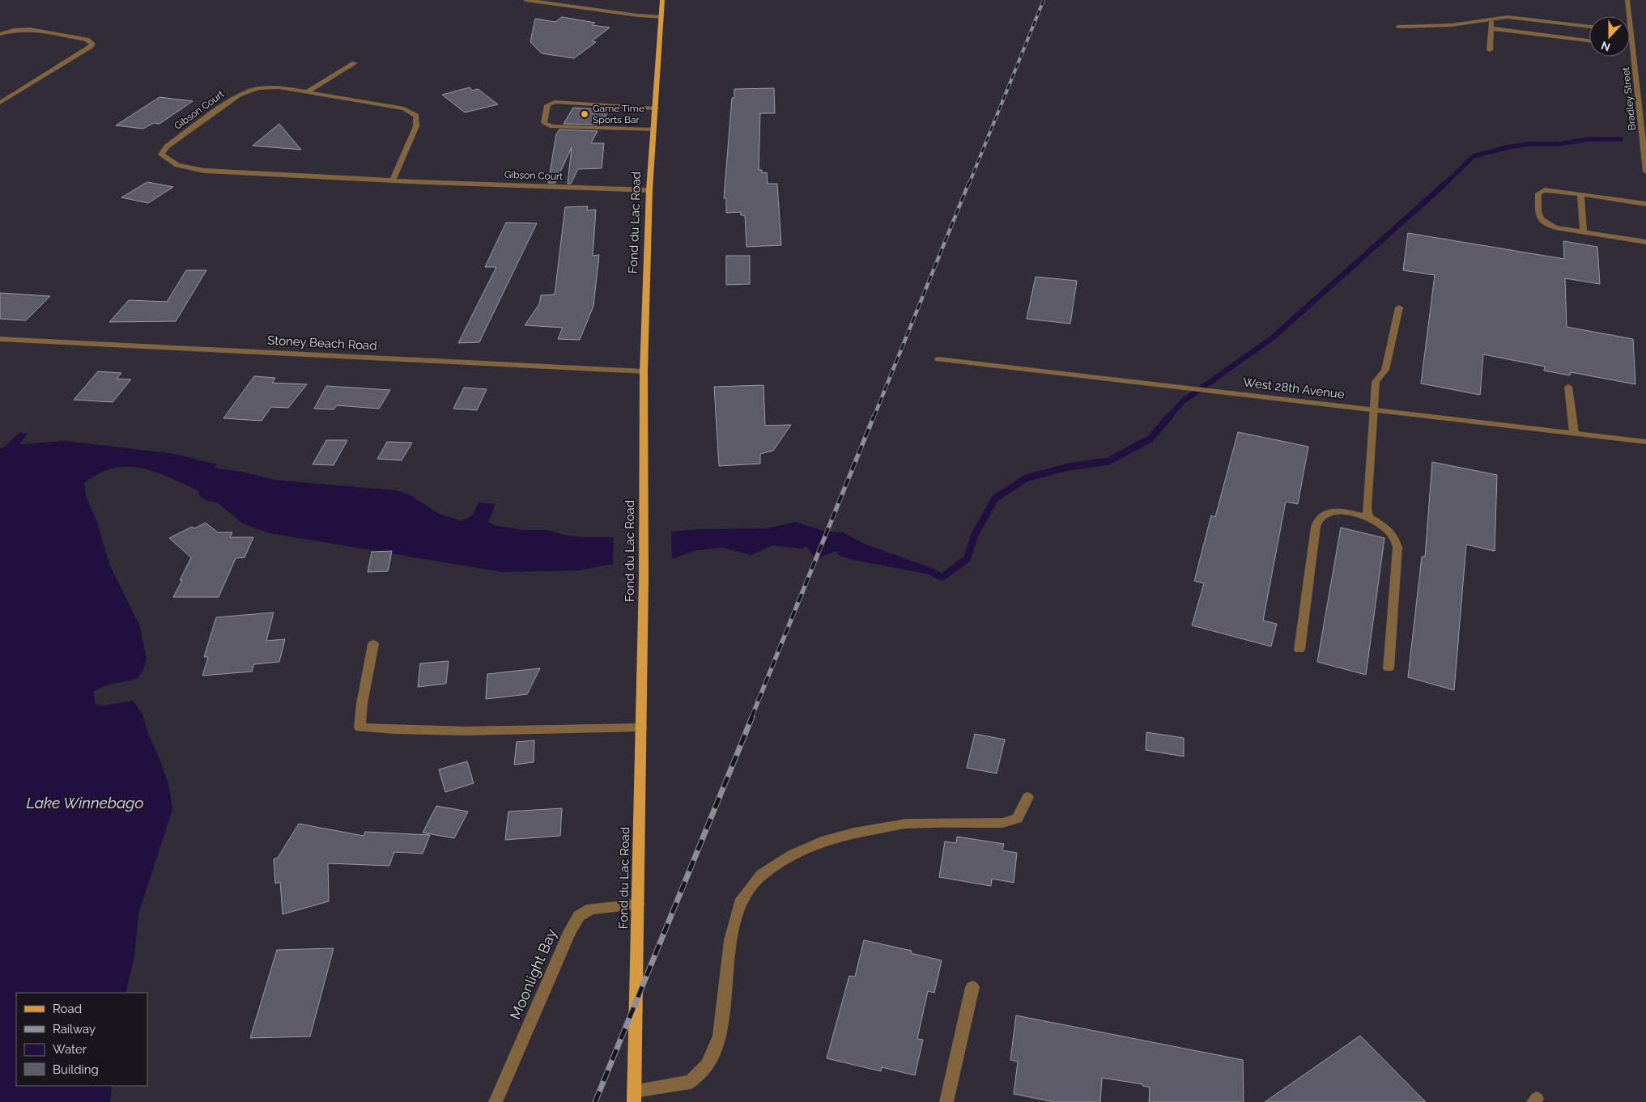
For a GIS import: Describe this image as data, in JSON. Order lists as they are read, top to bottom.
{
  "streets": {
    "main road": ["Fond du Lac Road"],
    "street": [
      "Bradley Street",
      "Gibson Court",
      "Stoney Beach Road",
      "West 28th Avenue",
      "Moonlight Bay"
    ]
  },
  "crossings": [
    ["Gibson Court", "Fond du Lac Road"],
    ["Fond du Lac Road", "Stoney Beach Road"],
    ["Fond du Lac Road", "Moonlight Bay"]
  ],
  "water": ["Lake Winnebago"],
  "places": ["Game Time Sports Bar"],
  "legend": [
    "Road",
    "Railway",
    "Water",
    "Building"
  ],
  "north": "bottom"
}
